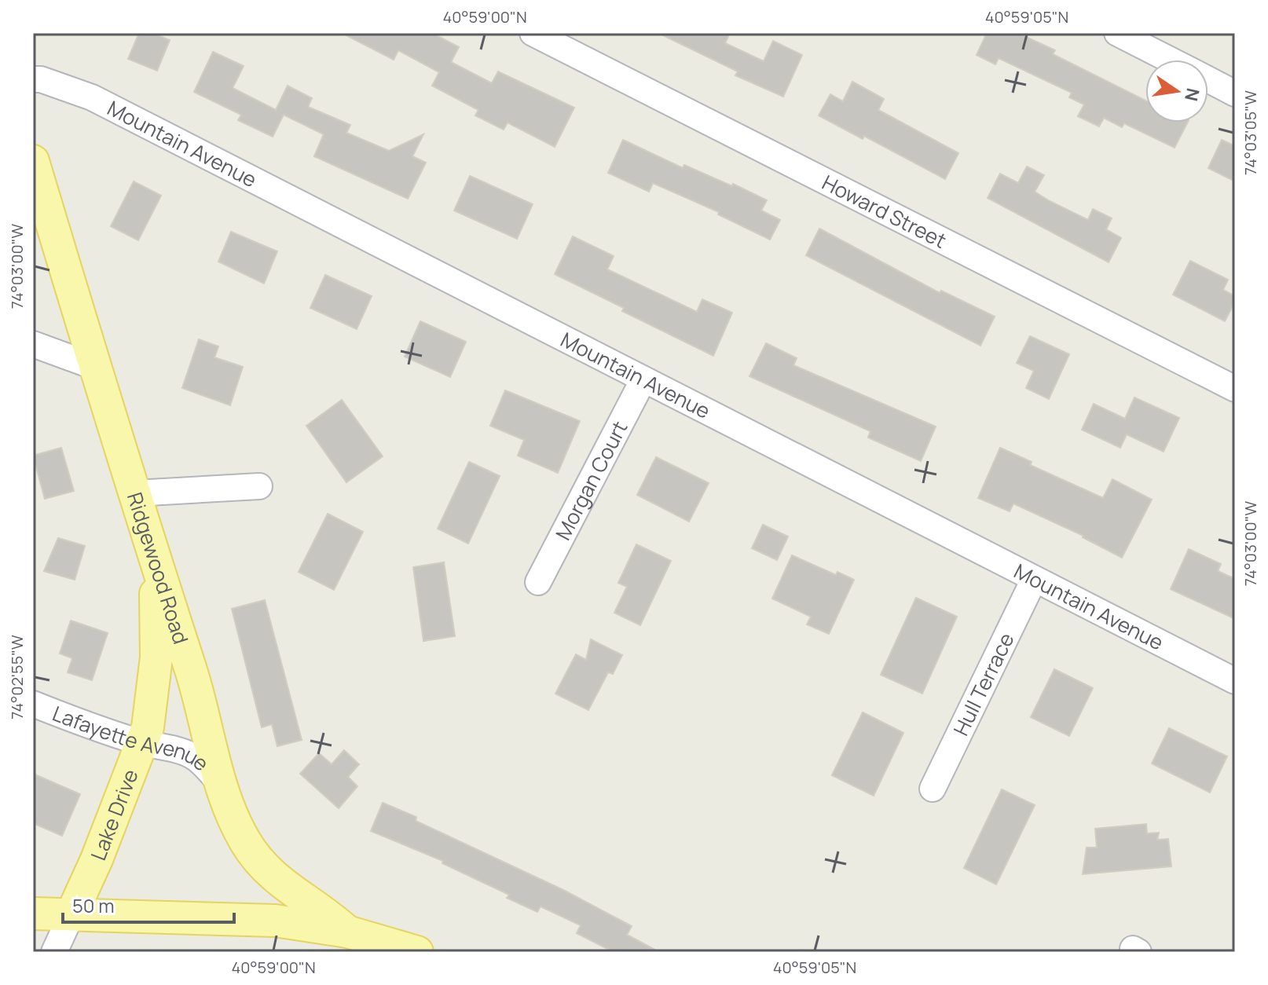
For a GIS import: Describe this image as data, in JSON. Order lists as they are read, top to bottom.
{
  "streets": {
    "main road": ["Ridgewood Road", "Lake Drive"],
    "street": [
      "Mountain Avenue",
      "Howard Street",
      "Morgan Court",
      "Hull Terrace",
      "Lafayette Avenue"
    ]
  },
  "crossings": [
    ["Mountain Avenue", "Morgan Court"],
    ["Mountain Avenue", "Hull Terrace"],
    ["Ridgewood Road", "Lafayette Avenue"],
    ["Ridgewood Road", "Lake Drive"],
    ["Lafayette Avenue", "Lake Drive"]
  ],
  "scale_bar": "50 m",
  "north": "right",
  "coordinates": [
    "40°59'00\"N",
    "40°59'05\"N",
    "74°03'05\"W",
    "74°03'00\"W",
    "74°02'55\"W"
  ]
}
